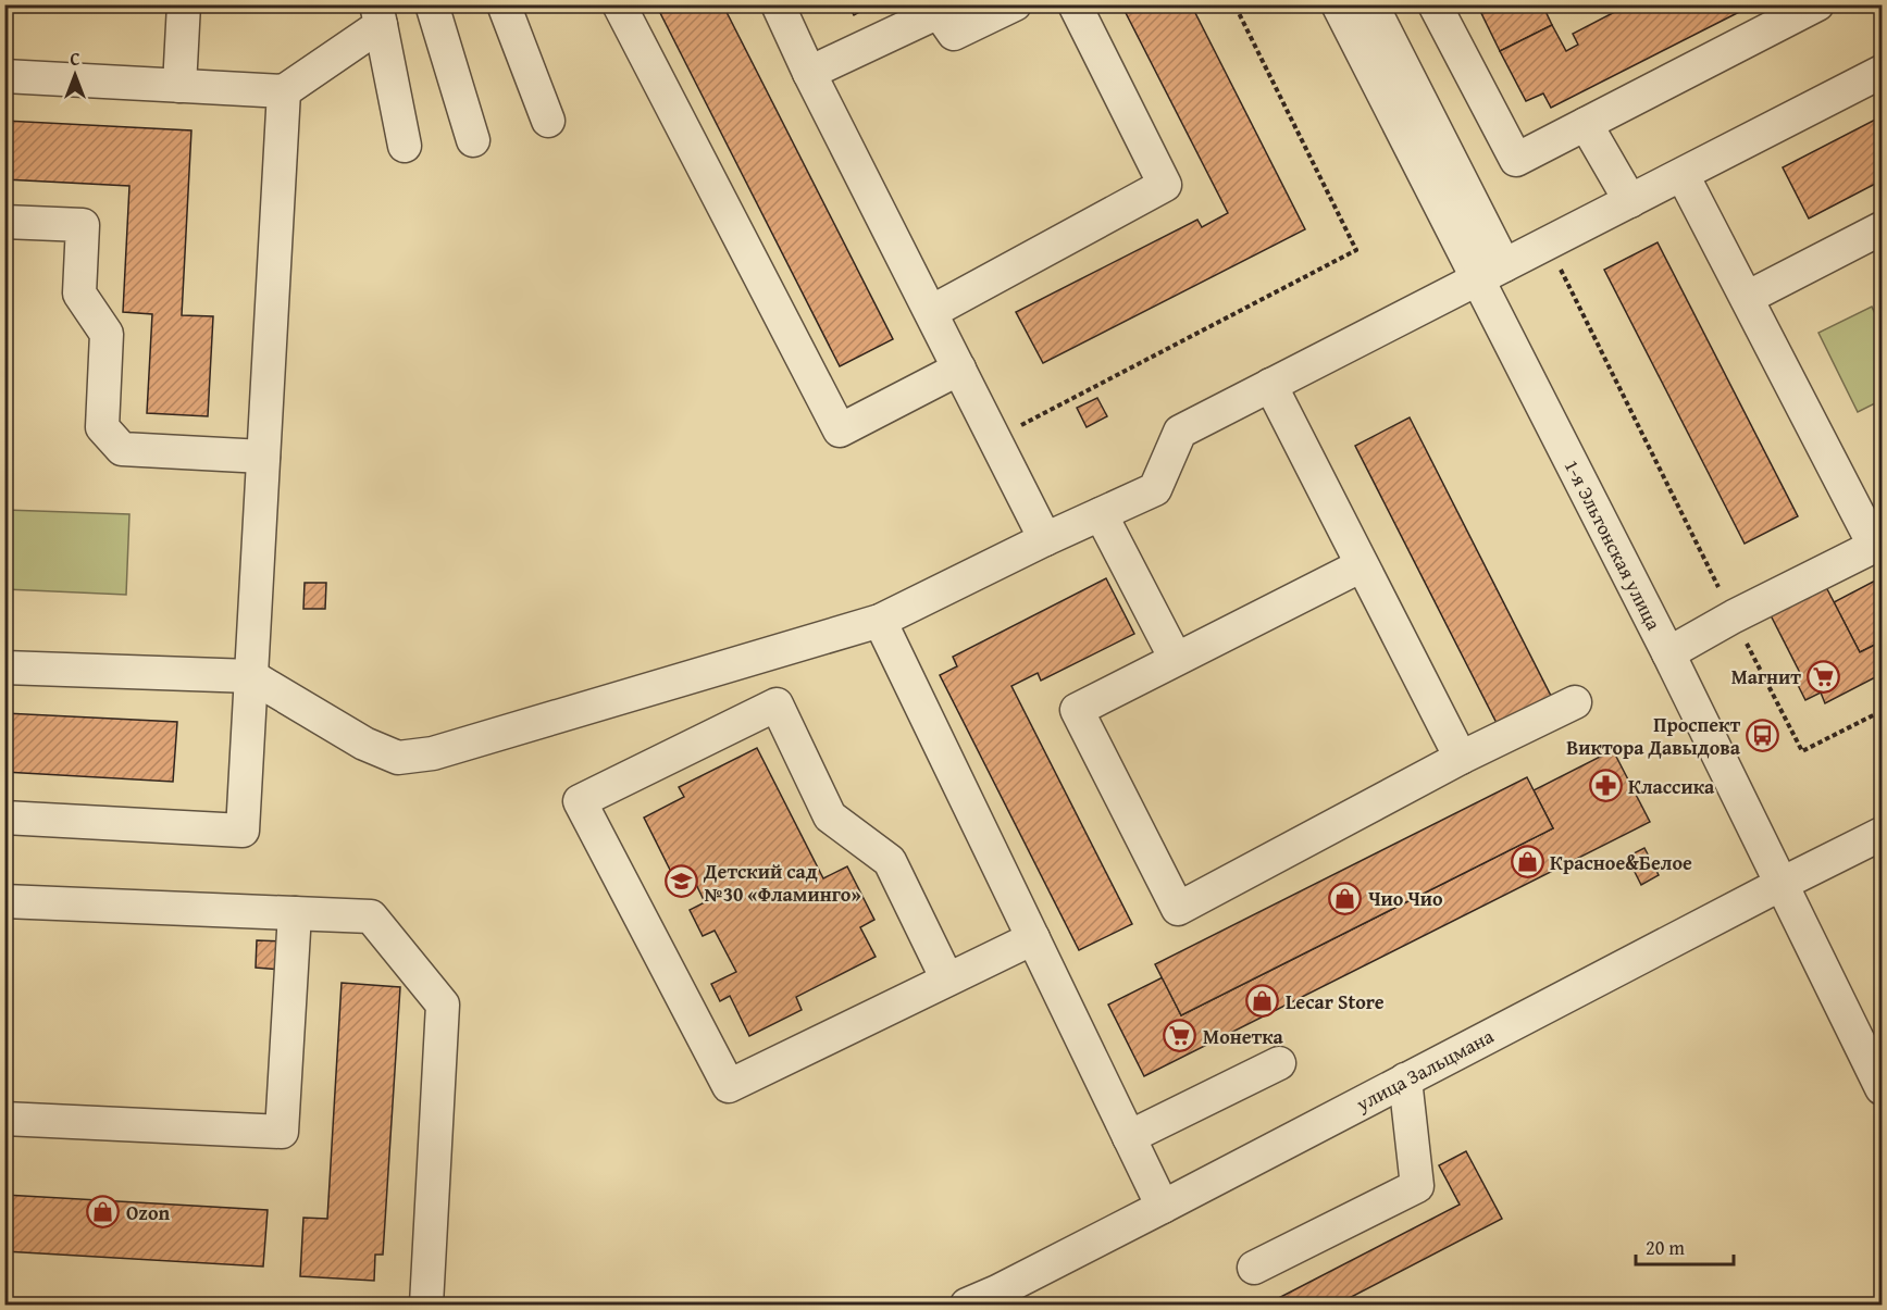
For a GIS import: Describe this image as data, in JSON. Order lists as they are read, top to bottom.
{
  "streets": {
    "street": ["1-я Эльтонская улица", "улица Зальцмана"]
  },
  "crossings": [
    ["1-я Эльтонская улица", "улица Зальцмана"]
  ],
  "places": {
    "supermarket": ["Магнит", "Монетка"],
    "bus stop": ["Проспект Виктора Давыдова"],
    "pharmacy": ["Классика"],
    "shop": [
      "Красное&Белое",
      "Чио Чио",
      "Lecar Store",
      "Ozon"
    ],
    "school or university": ["Детский сад №30 «Фламинго»"]
  },
  "scale_bar": "20 m",
  "north": "top"
}
